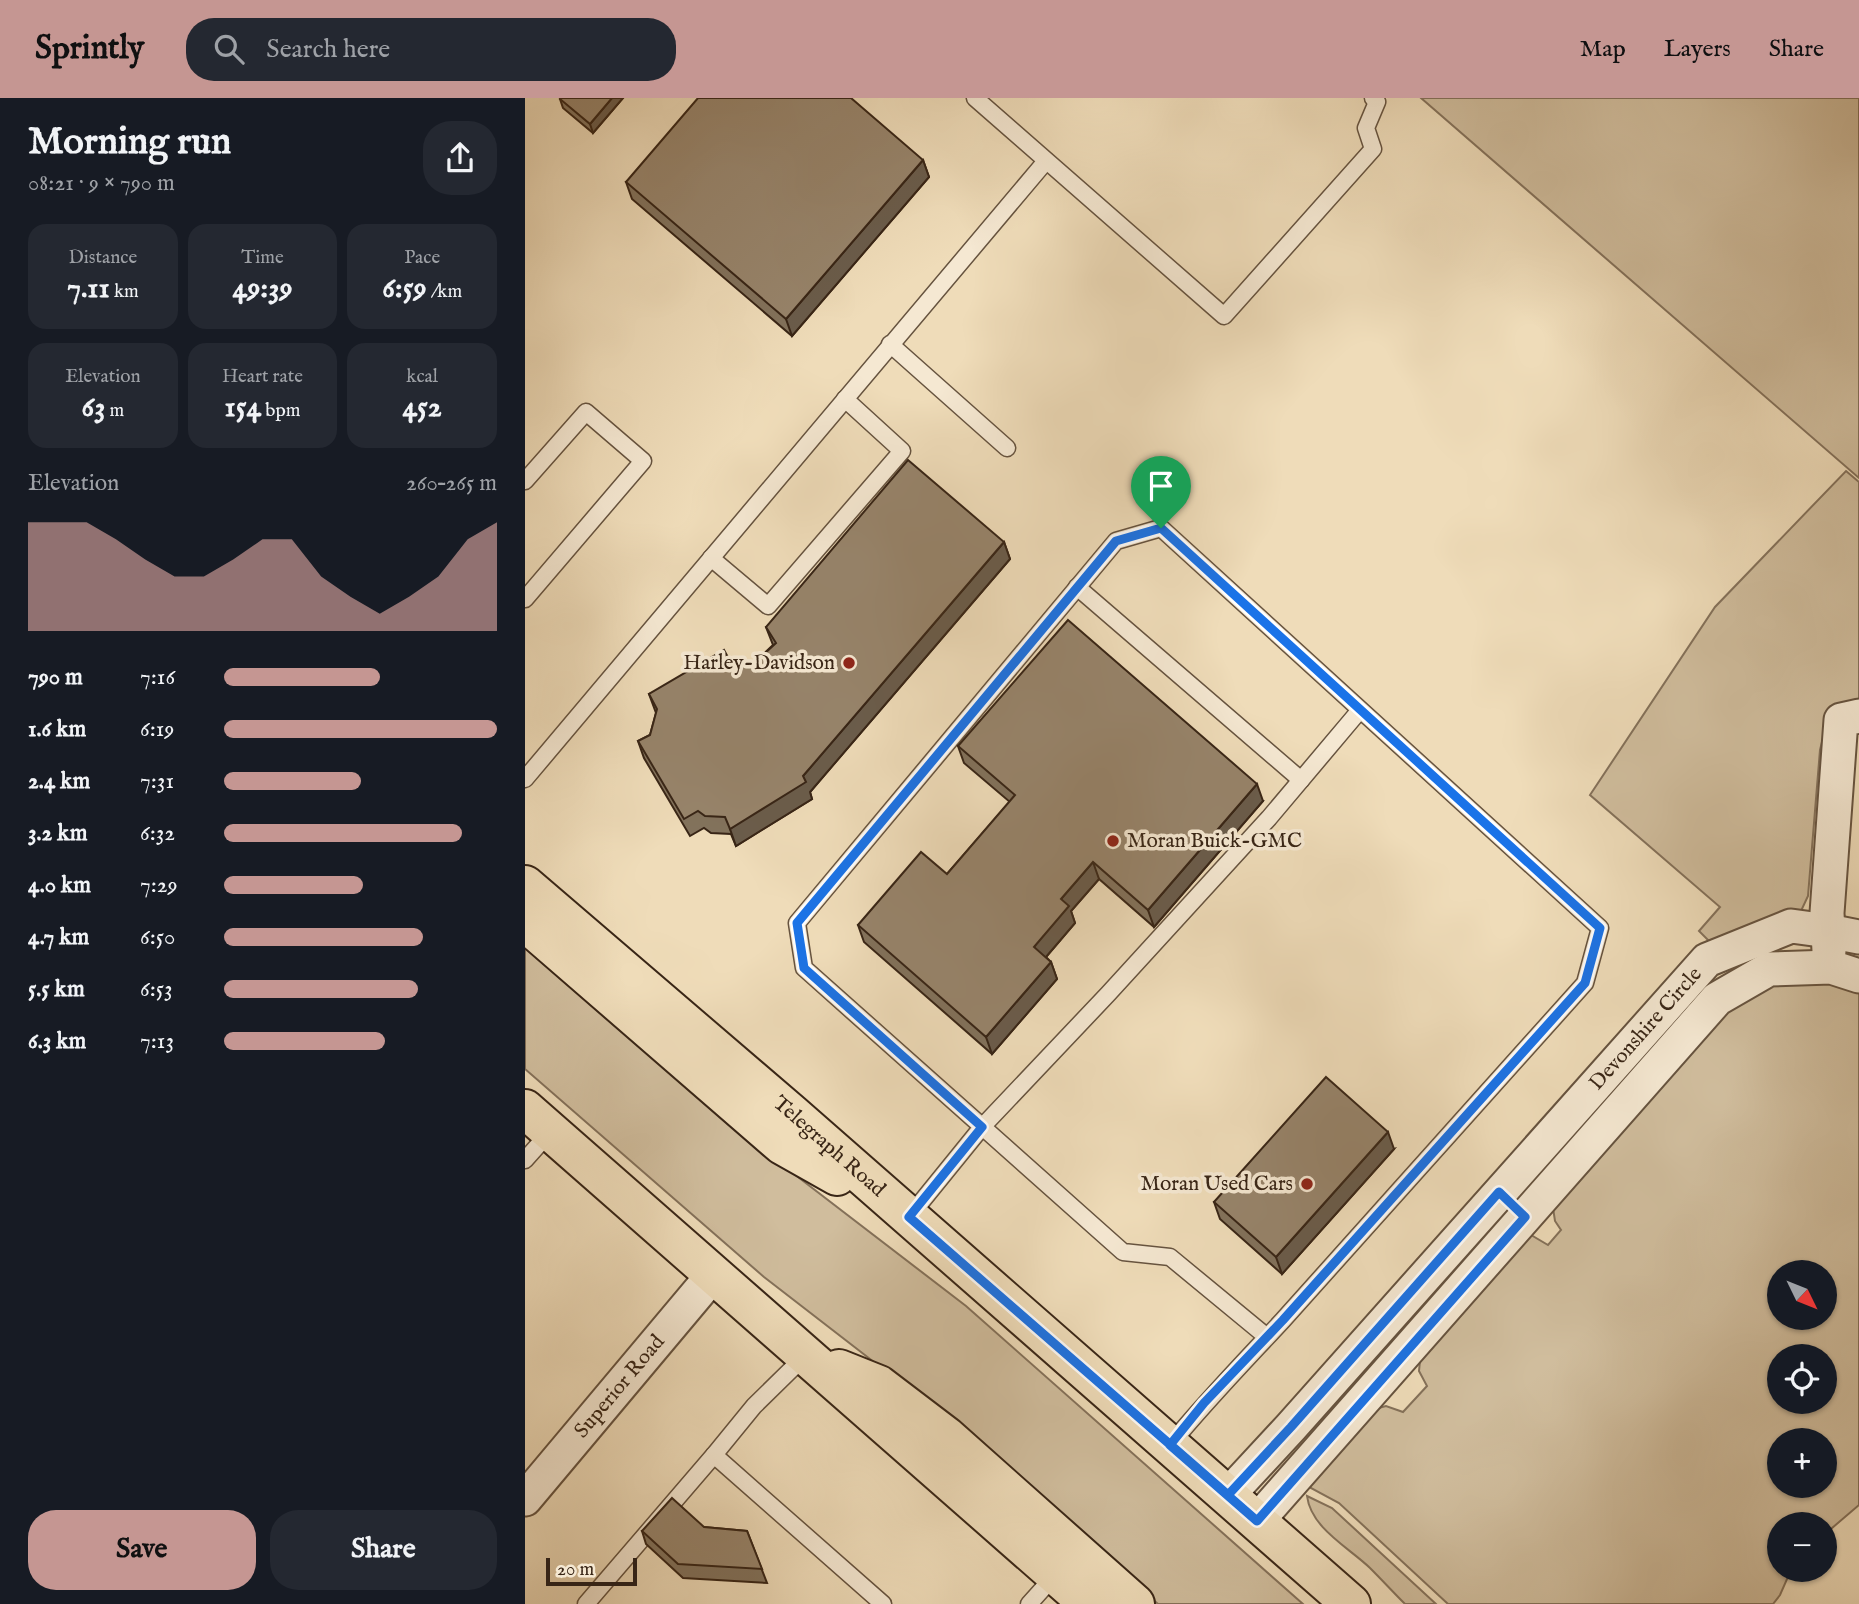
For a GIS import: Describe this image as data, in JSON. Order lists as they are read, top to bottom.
{
  "streets": {
    "main road": ["Telegraph Road"],
    "street": ["Devonshire Circle", "Superior Road"]
  },
  "crossings": [
    ["Devonshire Circle", "Telegraph Road"]
  ],
  "places": ["Harley-Davidson", "Moran Buick-GMC", "Moran Used Cars"],
  "scale_bar": "20 m",
  "north": "bottom right",
  "page": {
    "header": "Sprintly",
    "search": "Search here",
    "nav": ["Map", "Layers", "Share"],
    "heading": ["Morning run", "08:21 · 9 × 790 m"],
    "stats": [
      ["Distance", "7.11 km"],
      ["Time", "49:39"],
      ["Pace", "6:59 /km"],
      ["Elevation", "63 m"],
      ["Heart rate", "154 bpm"],
      ["kcal", "452"]
    ],
    "chart": ["Elevation", "260–265 m"],
    "list": [
      {
        "name": "790 m",
        "note": "7:16"
      },
      {
        "name": "1.6 km",
        "note": "6:19"
      },
      {
        "name": "2.4 km",
        "note": "7:31"
      },
      {
        "name": "3.2 km",
        "note": "6:32"
      },
      {
        "name": "4.0 km",
        "note": "7:29"
      },
      {
        "name": "4.7 km",
        "note": "6:50"
      },
      {
        "name": "5.5 km",
        "note": "6:53"
      },
      {
        "name": "6.3 km",
        "note": "7:13"
      }
    ],
    "map_buttons": ["+", "−"],
    "buttons": ["Save", "Share"],
    "scale": "20 m"
  }
}
